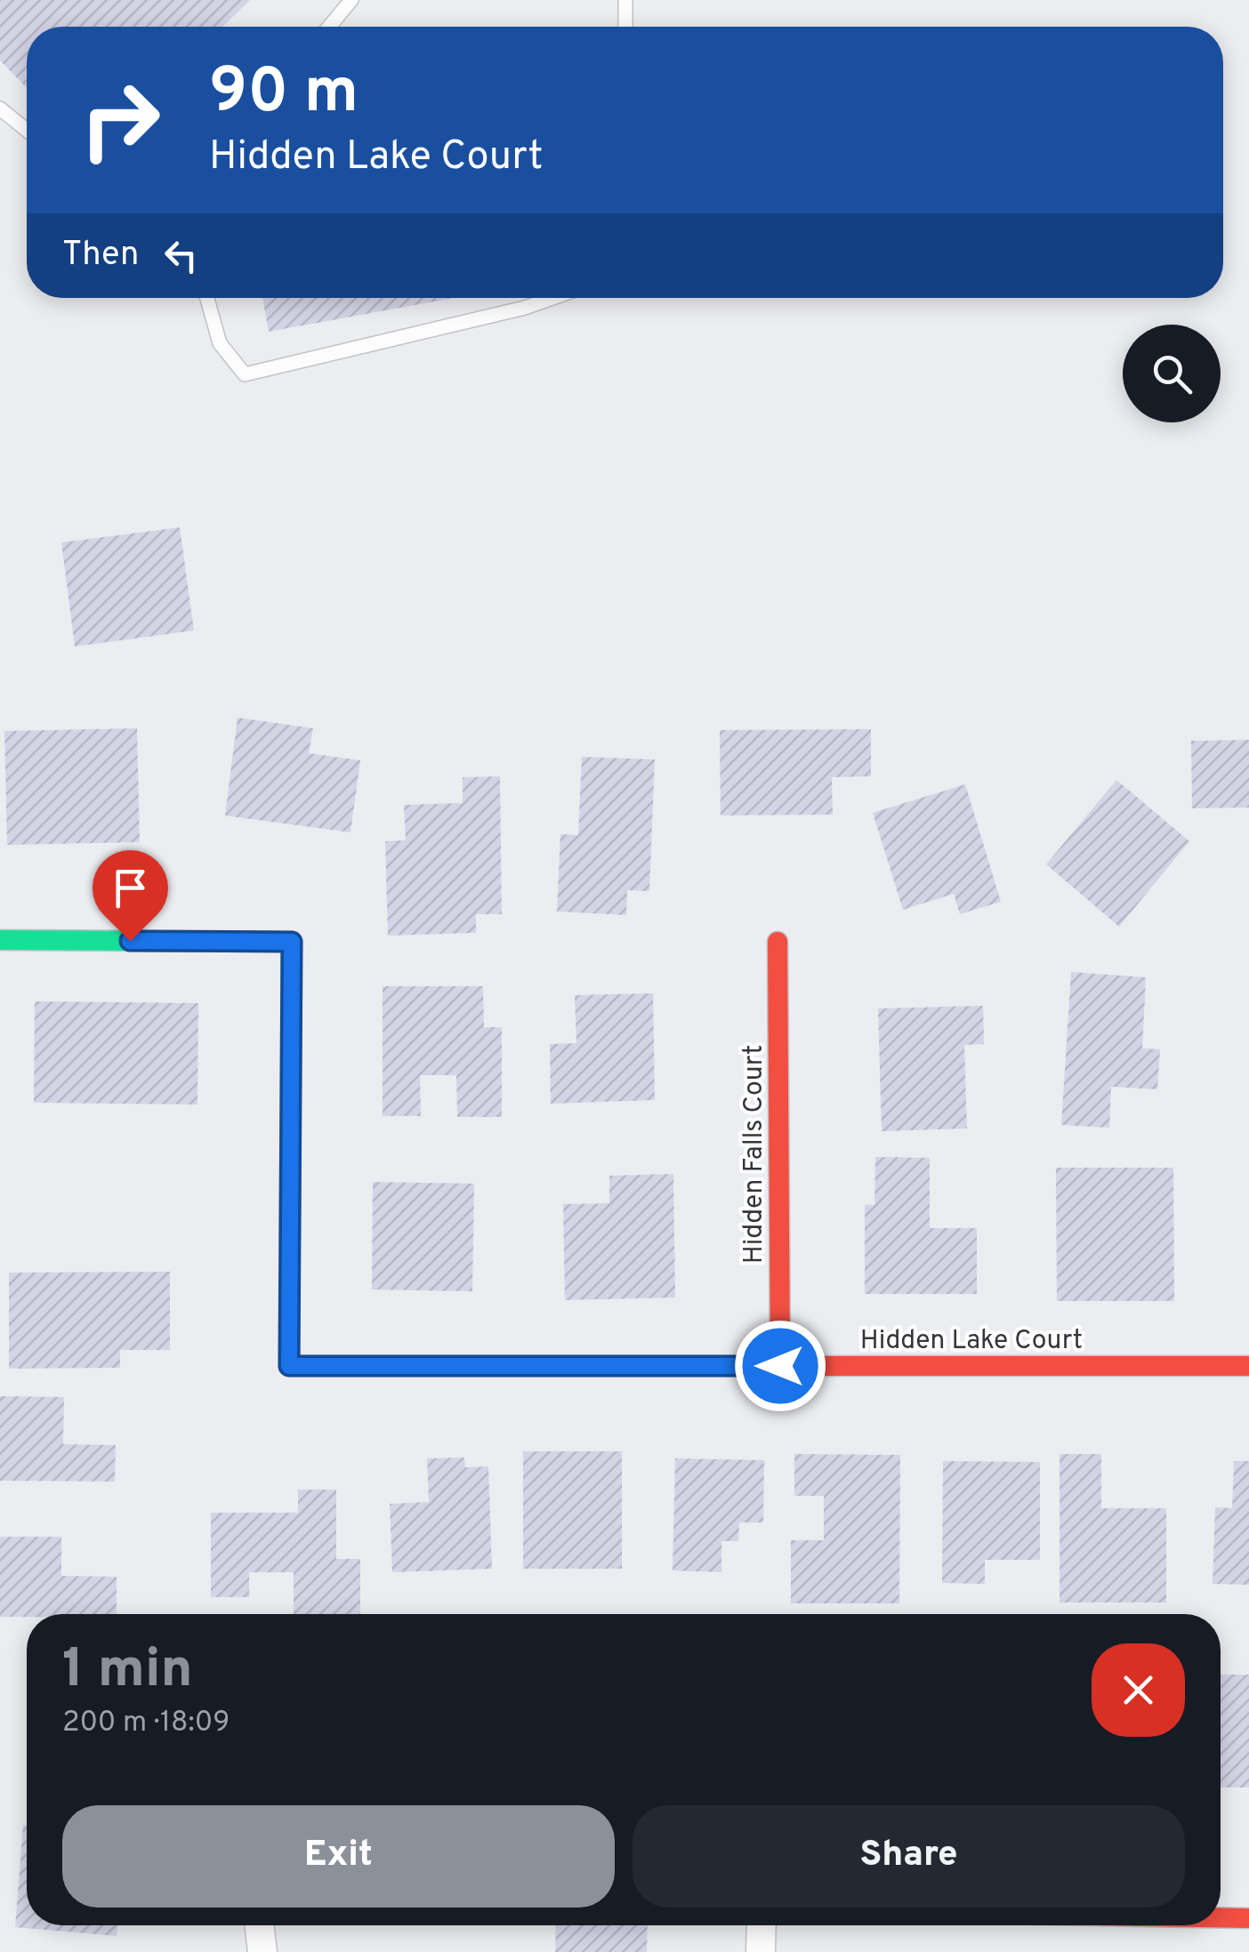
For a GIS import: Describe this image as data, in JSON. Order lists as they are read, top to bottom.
{
  "streets": {
    "street": ["Hidden Falls Court", "Hidden Lake Court"]
  },
  "crossings": [
    ["Hidden Falls Court", "Hidden Lake Court"]
  ],
  "page": {
    "turn": ["90 m", "Hidden Lake Court"],
    "then": "Then",
    "heading": ["1 min", "200 m · 18:09"],
    "buttons": ["Exit", "Share"]
  }
}
